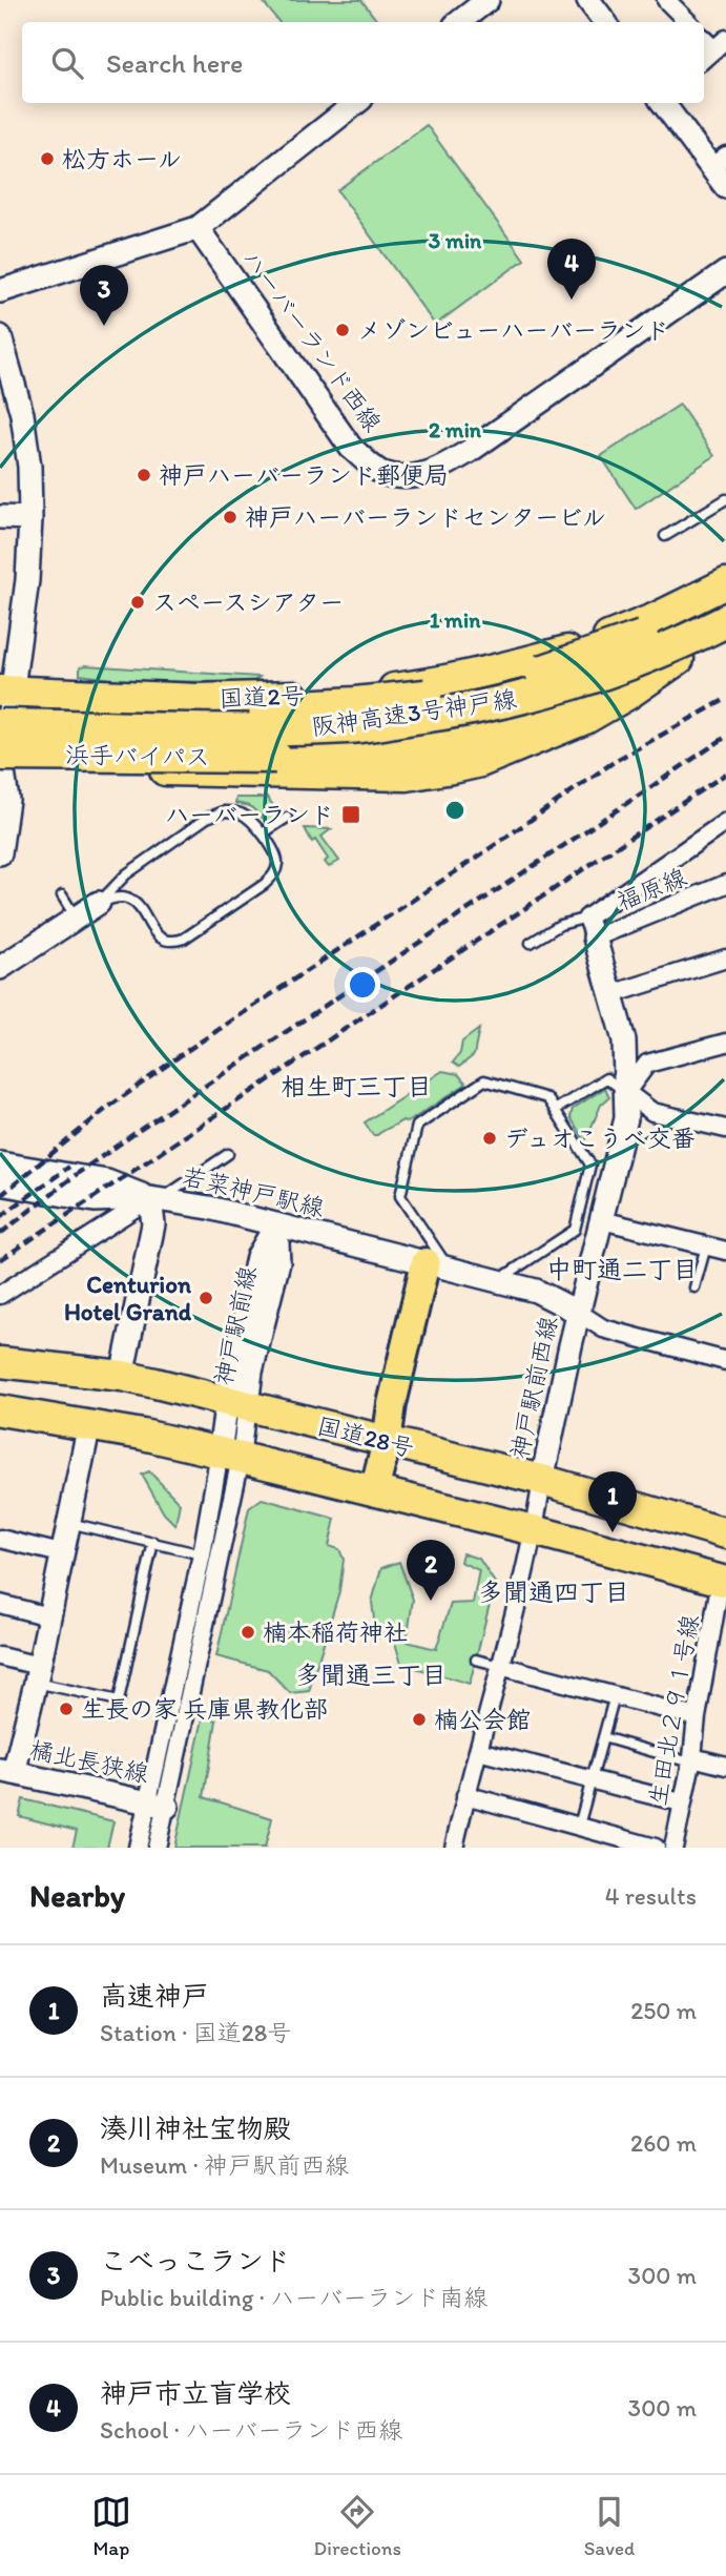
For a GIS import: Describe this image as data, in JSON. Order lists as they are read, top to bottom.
{
  "streets": {
    "highway": [
      "国道2号",
      "阪神高速3号神戸線",
      "浜手バイパス",
      "国道28号"
    ],
    "street": [
      "ハーバーランド西線",
      "福原線",
      "若菜神戸駅線",
      "神戸駅前線",
      "神戸駅前西線",
      "生田北２９１号線",
      "橘北長狭線"
    ]
  },
  "crossings": [
    ["国道2号", "阪神高速3号神戸線"],
    ["国道2号", "浜手バイパス"],
    ["阪神高速3号神戸線", "浜手バイパス"],
    ["福原線", "神戸駅前西線"],
    ["若菜神戸駅線", "神戸駅前線"],
    ["神戸駅前線", "国道28号"],
    ["神戸駅前線", "橘北長狭線"],
    ["神戸駅前西線", "国道28号"]
  ],
  "districts": [
    "相生町三丁目",
    "中町通二丁目",
    "多聞通四丁目",
    "多聞通三丁目"
  ],
  "places": {
    "other": [
      "松方ホール",
      "メゾンビューハーバーランド",
      "神戸ハーバーランド郵便局",
      "神戸ハーバーランドセンタービル",
      "スペースシアター",
      "デュオこうべ交番",
      "Centurion Hotel Grand",
      "楠本稲荷神社",
      "生長の家 兵庫県教化部",
      "楠公会館"
    ],
    "transit": ["ハーバーランド"]
  },
  "page": {
    "search": "Search here",
    "pins": [
      "4",
      "3",
      "1",
      "2"
    ],
    "heading": ["Nearby", "4 results"],
    "list": [
      {
        "mark": "1",
        "name": "高速神戸",
        "note": "Station · 国道28号",
        "value": "250 m"
      },
      {
        "mark": "2",
        "name": "湊川神社宝物殿",
        "note": "Museum · 神戸駅前西線",
        "value": "260 m"
      },
      {
        "mark": "3",
        "name": "こべっこランド",
        "note": "Public building · ハーバーランド南線",
        "value": "300 m"
      },
      {
        "mark": "4",
        "name": "神戸市立盲学校",
        "note": "School · ハーバーランド西線",
        "value": "300 m"
      }
    ],
    "nav": ["Map", "Directions", "Saved"]
  },
  "rings": ["3 min", "2 min", "1 min"]
}
